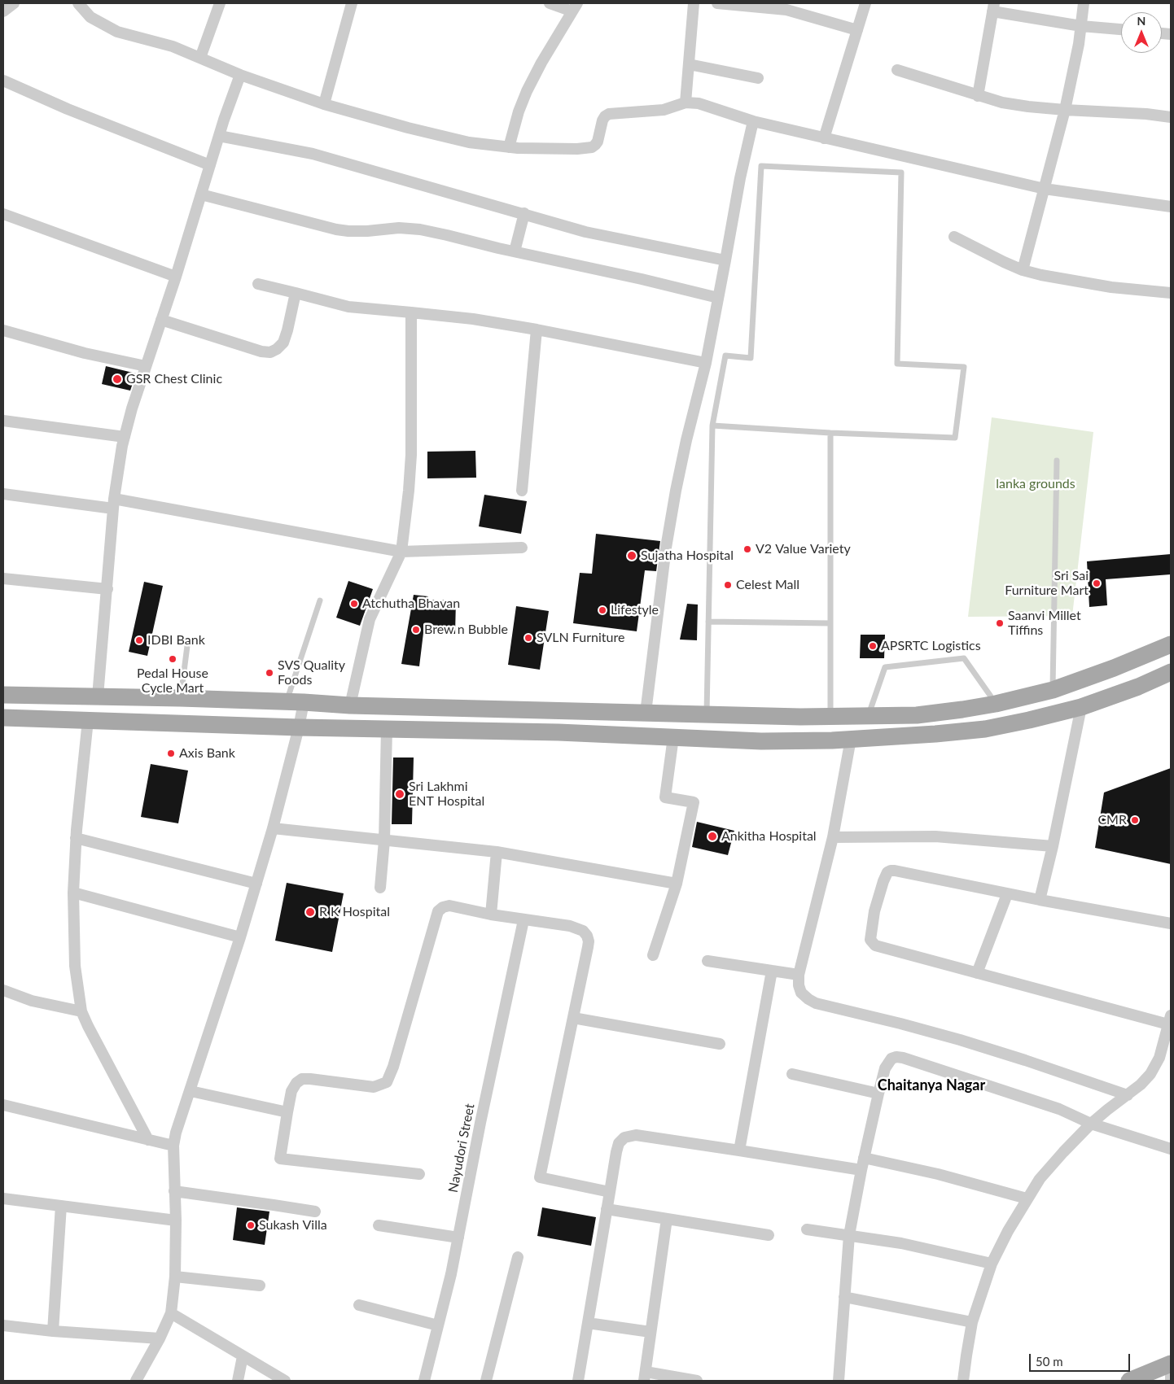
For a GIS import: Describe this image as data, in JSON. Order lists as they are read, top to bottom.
{
  "streets": {
    "street": ["Nayudori Street"]
  },
  "districts": ["Chaitanya Nagar"],
  "parks": ["lanka grounds"],
  "places": [
    "GSR Chest Clinic",
    "V2 Value Variety",
    "Sujatha Hospital",
    "Sri Sai Furniture Mart",
    "Celest Mall",
    "Atchutha Bhavan",
    "Lifestyle",
    "Saanvi Millet Tiffins",
    "Brew n Bubble",
    "SVLN Furniture",
    "IDBI Bank",
    "APSRTC Logistics",
    "Pedal House Cycle Mart",
    "SVS Quality Foods",
    "Axis Bank",
    "Sri Lakhmi ENT Hospital",
    "CMR",
    "Ankitha Hospital",
    "R K Hospital",
    "Sukash Villa"
  ],
  "scale_bar": "50 m",
  "north": "top"
}
